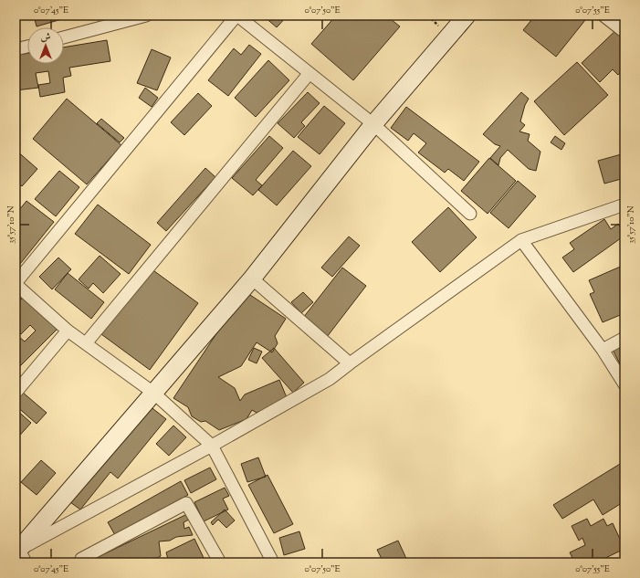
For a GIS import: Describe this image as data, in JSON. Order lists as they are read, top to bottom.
{
  "north": "top",
  "coordinates": [
    "0°07'45\"E",
    "0°07'50\"E",
    "0°07'55\"E",
    "35°57'10\"N"
  ]
}
